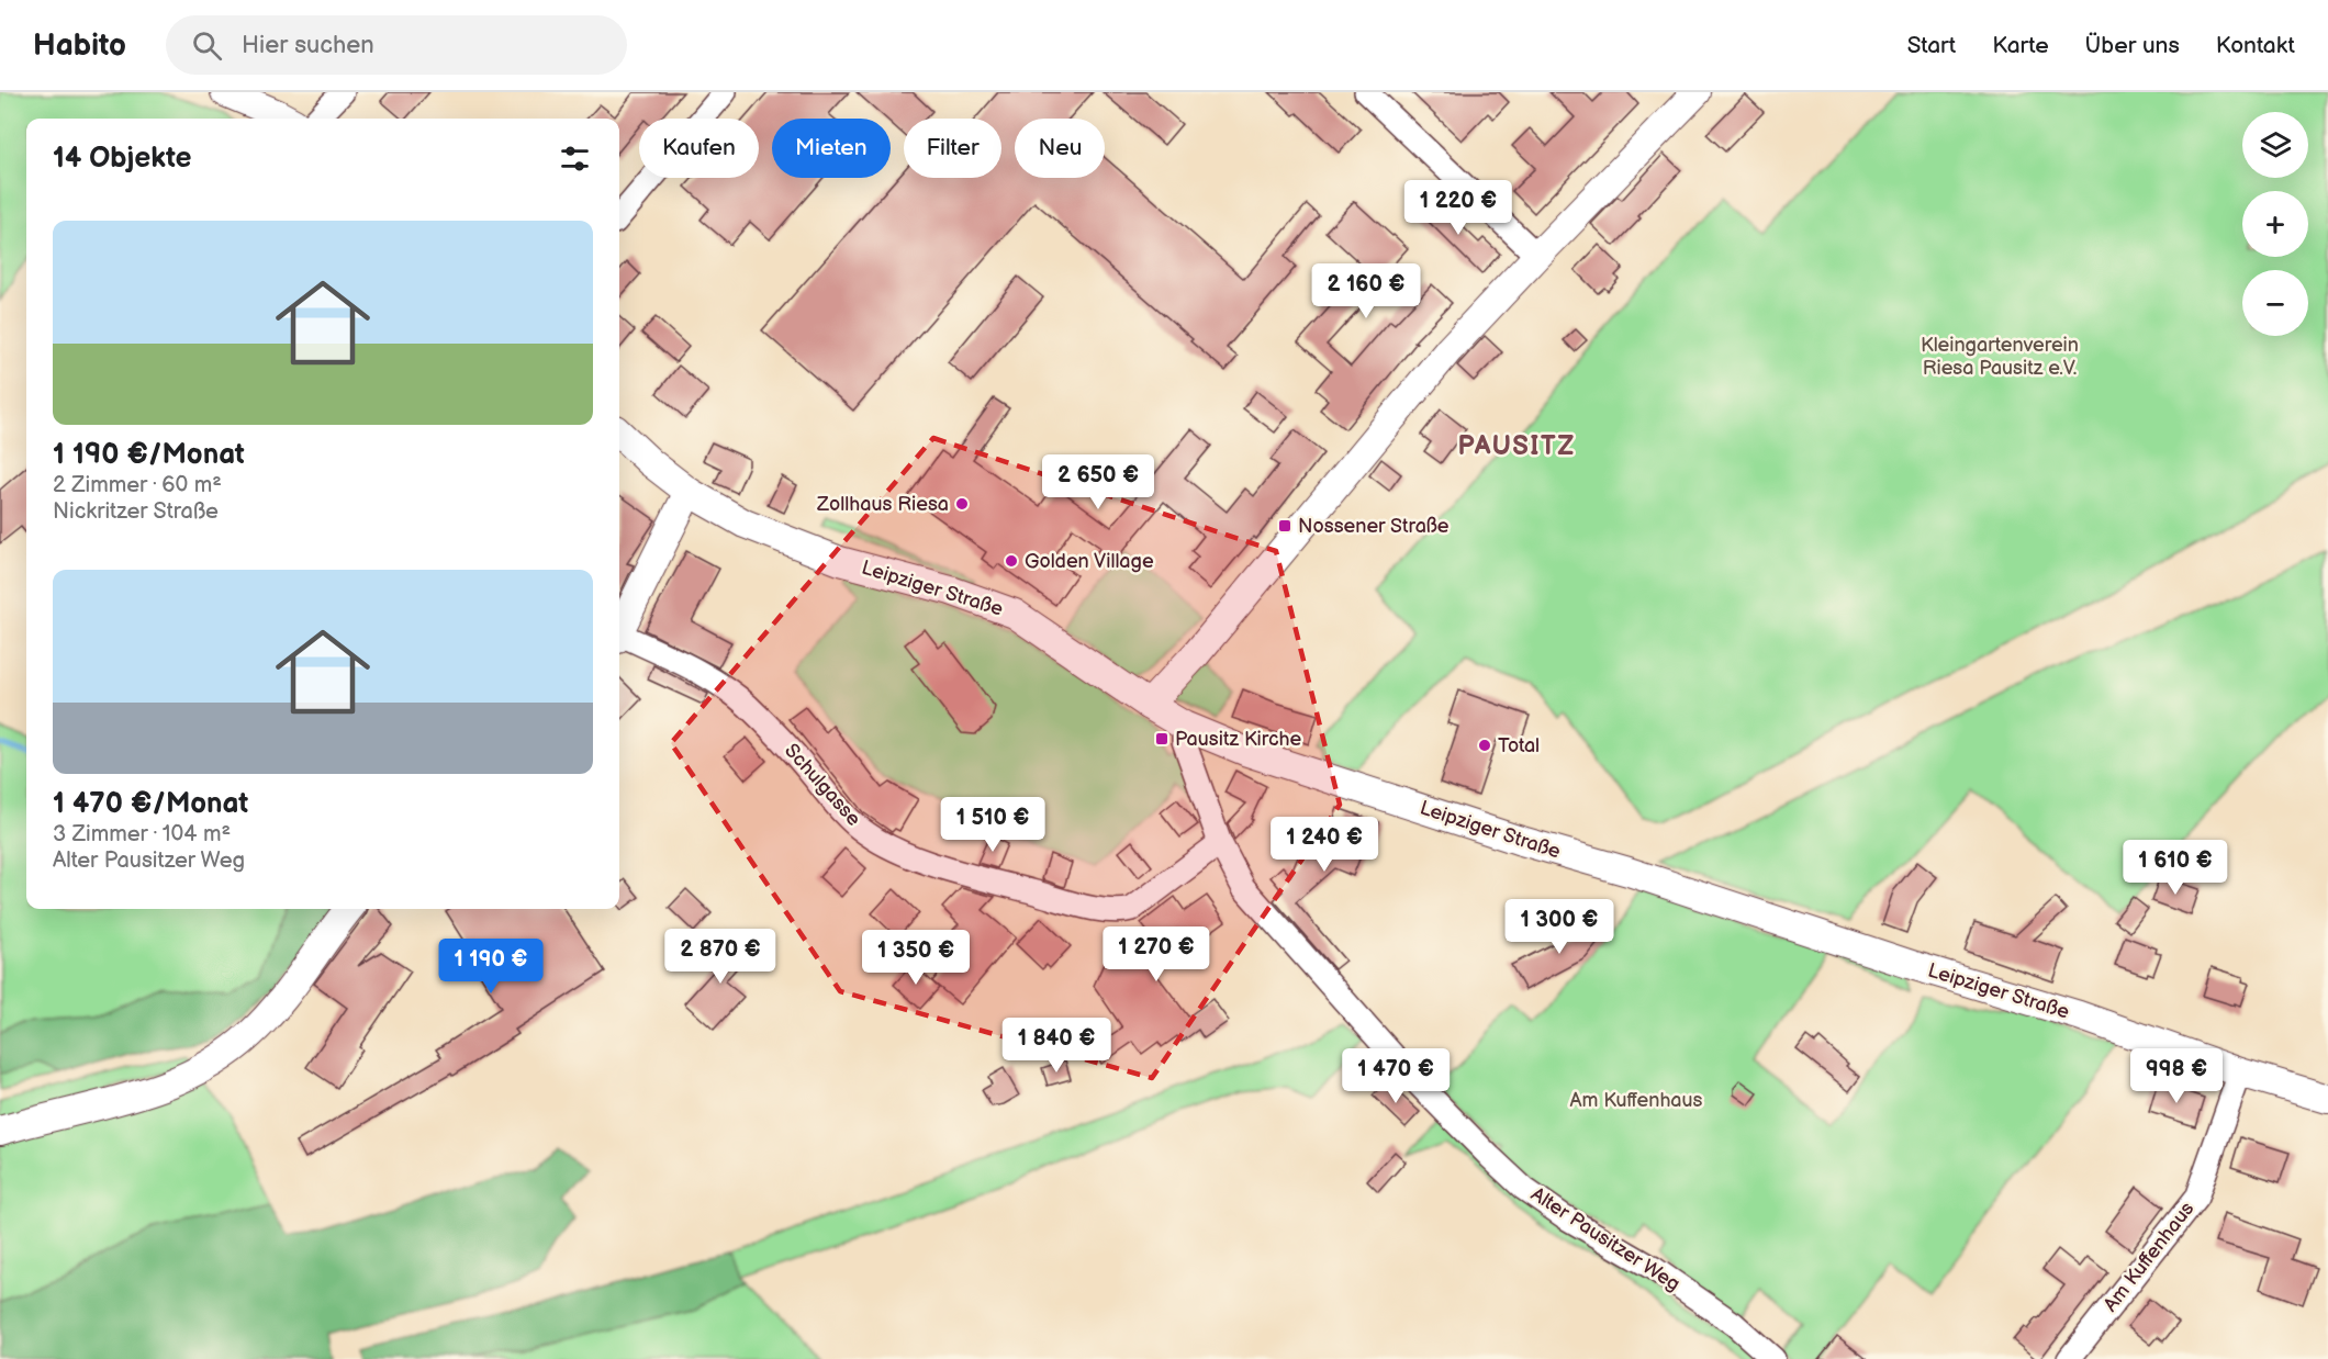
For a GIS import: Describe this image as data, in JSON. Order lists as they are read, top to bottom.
{
  "streets": {
    "street": [
      "Leipziger Straße",
      "Schulgasse",
      "Alter Pausitzer Weg",
      "Am Kuffenhaus"
    ]
  },
  "crossings": [
    ["Leipziger Straße", "Alter Pausitzer Weg"],
    ["Leipziger Straße", "Am Kuffenhaus"],
    ["Schulgasse", "Alter Pausitzer Weg"]
  ],
  "districts": ["PAUSITZ"],
  "parks": ["Kleingartenverein Riesa Pausitz e.V.", "Am Kuffenhaus"],
  "places": {
    "other": ["Zollhaus Riesa", "Golden Village", "Total"],
    "transit": ["Nossener Straße", "Pausitz Kirche"]
  },
  "page": {
    "header": "Habito",
    "search": "Hier suchen",
    "nav": [
      "Start",
      "Karte",
      "Über uns",
      "Kontakt"
    ],
    "map_buttons": ["+", "−"],
    "chip": [
      "Kaufen",
      "Mieten",
      "Filter",
      "Neu"
    ],
    "heading": "14 Objekte",
    "price": [
      "1 220 €",
      "2 160 €",
      "2 650 €",
      "1 510 €",
      "1 240 €",
      "1 610 €",
      "1 300 €",
      "1 270 €",
      "2 870 €",
      "1 350 €",
      "1 190 €",
      "1 840 €",
      "1 470 €",
      "998 €"
    ],
    "list": [
      {
        "name": "1 190 €/Monat",
        "note": "2 Zimmer · 60 m² · Nickritzer Straße"
      },
      {
        "name": "1 470 €/Monat",
        "note": "3 Zimmer · 104 m² · Alter Pausitzer Weg"
      }
    ]
  }
}
